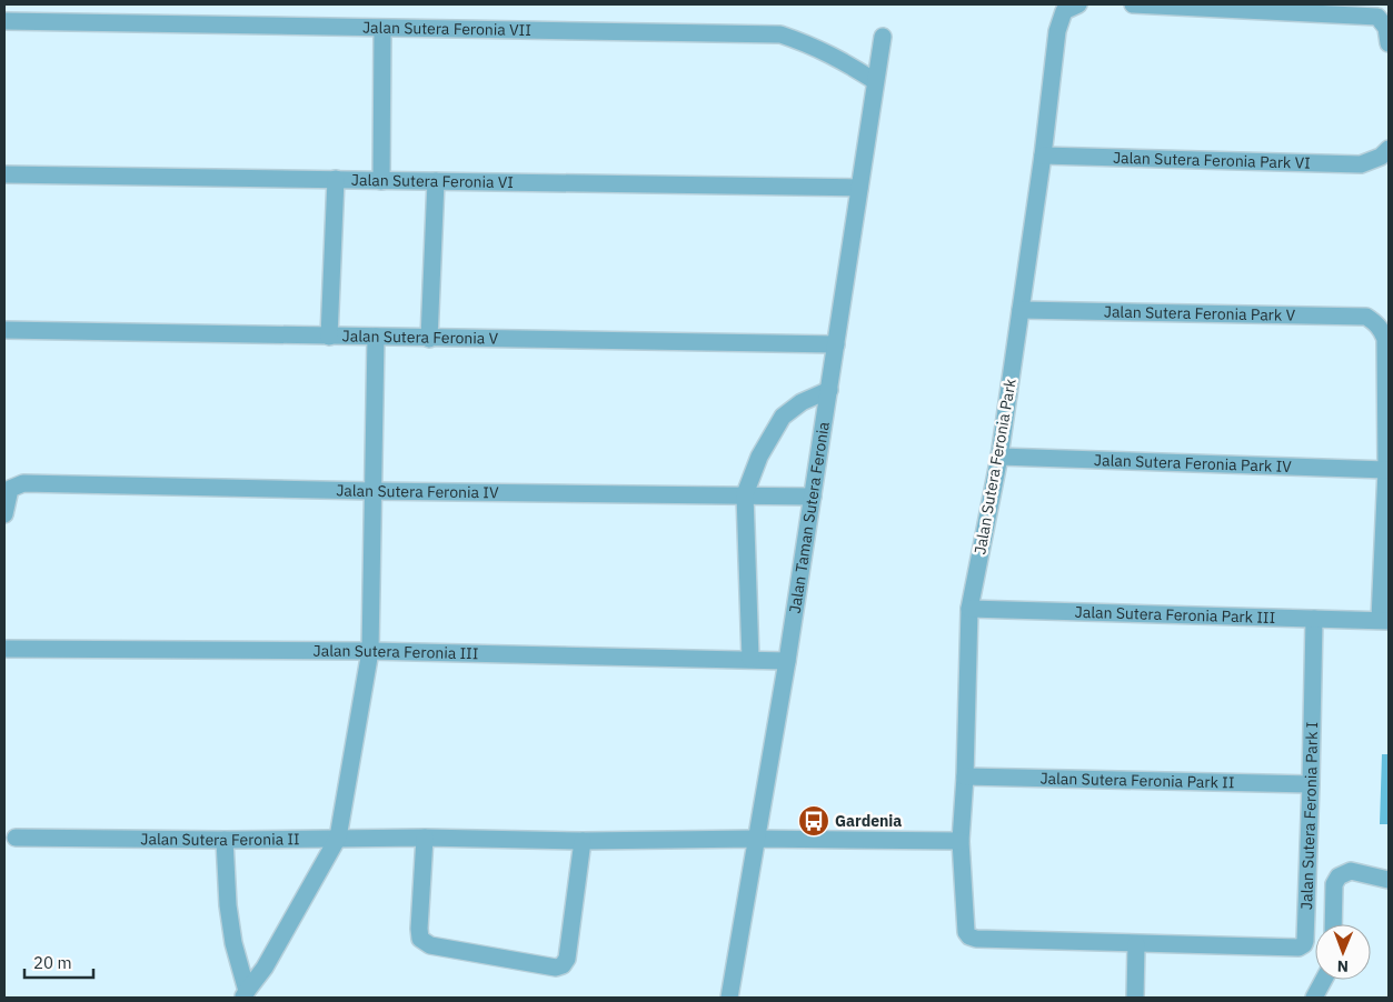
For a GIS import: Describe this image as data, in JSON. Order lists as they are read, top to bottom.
{
  "streets": {
    "street": [
      "Jalan Sutera Feronia VII",
      "Jalan Sutera Feronia Park VI",
      "Jalan Sutera Feronia VI",
      "Jalan Sutera Feronia Park V",
      "Jalan Sutera Feronia V",
      "Jalan Sutera Feronia Park IV",
      "Jalan Sutera Feronia Park",
      "Jalan Sutera Feronia IV",
      "Jalan Taman Sutera Feronia",
      "Jalan Sutera Feronia Park III",
      "Jalan Sutera Feronia III",
      "Jalan Sutera Feronia Park II",
      "Jalan Sutera Feronia Park I",
      "Jalan Sutera Feronia II"
    ]
  },
  "crossings": [
    ["Jalan Sutera Feronia VII", "Jalan Taman Sutera Feronia"],
    ["Jalan Sutera Feronia Park VI", "Jalan Sutera Feronia Park"],
    ["Jalan Sutera Feronia VI", "Jalan Taman Sutera Feronia"],
    ["Jalan Sutera Feronia Park V", "Jalan Sutera Feronia Park"],
    ["Jalan Sutera Feronia Park V", "Jalan Sutera Feronia Park III"],
    ["Jalan Sutera Feronia V", "Jalan Taman Sutera Feronia"],
    ["Jalan Sutera Feronia Park IV", "Jalan Sutera Feronia Park"],
    ["Jalan Sutera Feronia Park IV", "Jalan Sutera Feronia Park III"],
    ["Jalan Sutera Feronia Park", "Jalan Sutera Feronia Park III"],
    ["Jalan Sutera Feronia Park", "Jalan Sutera Feronia Park II"],
    ["Jalan Sutera Feronia Park", "Jalan Sutera Feronia Park I"],
    ["Jalan Sutera Feronia Park", "Jalan Sutera Feronia II"],
    ["Jalan Sutera Feronia IV", "Jalan Taman Sutera Feronia"],
    ["Jalan Taman Sutera Feronia", "Jalan Sutera Feronia III"],
    ["Jalan Taman Sutera Feronia", "Jalan Sutera Feronia II"],
    ["Jalan Sutera Feronia Park III", "Jalan Sutera Feronia Park I"],
    ["Jalan Sutera Feronia Park II", "Jalan Sutera Feronia Park I"]
  ],
  "places": {
    "bus stop": ["Gardenia"]
  },
  "scale_bar": "20 m",
  "north": "bottom"
}
